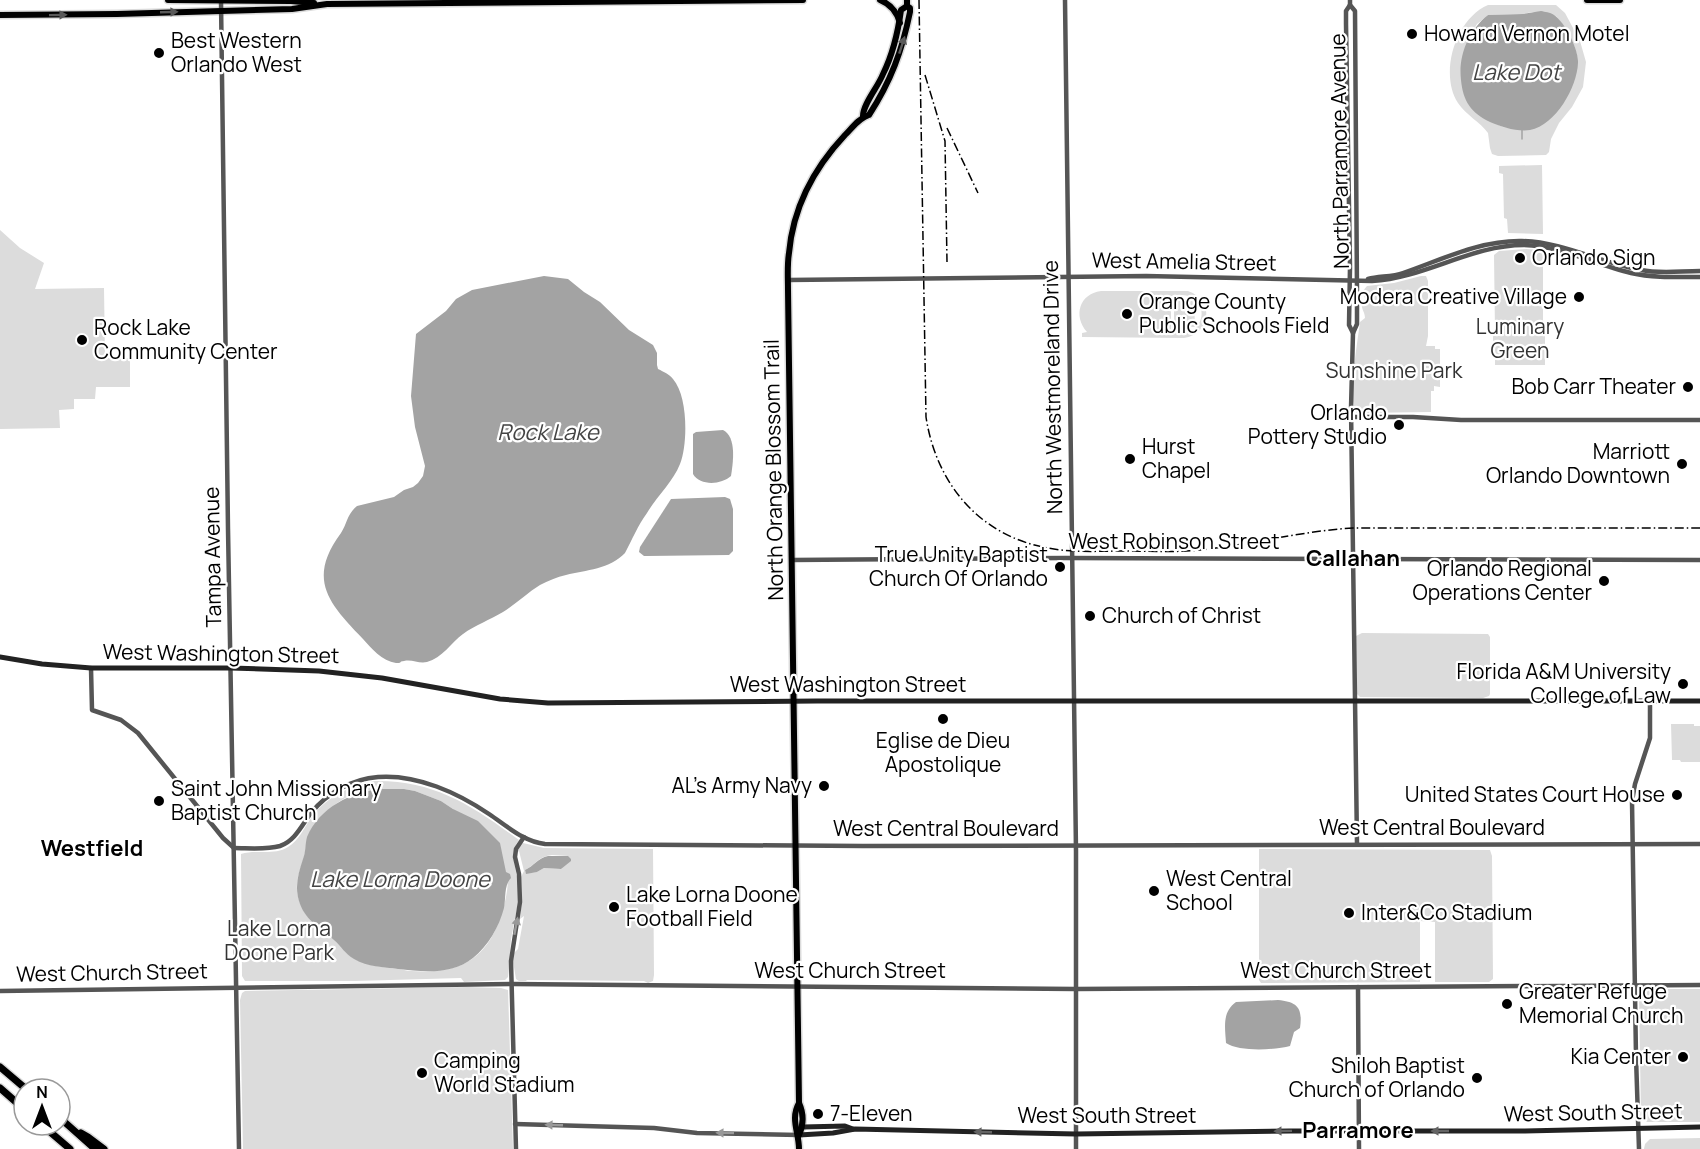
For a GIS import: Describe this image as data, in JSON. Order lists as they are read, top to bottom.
{
  "streets": {
    "main road": ["North Orange Blossom Trail", "West Washington Street", "West South Street"],
    "street": [
      "North Parramore Avenue",
      "West Amelia Street",
      "North Westmoreland Drive",
      "West Robinson Street",
      "Tampa Avenue",
      "West Central Boulevard",
      "West Church Street"
    ]
  },
  "crossings": [
    ["North Parramore Avenue", "West Amelia Street"],
    ["North Parramore Avenue", "West Robinson Street"],
    ["North Parramore Avenue", "West Washington Street"],
    ["North Parramore Avenue", "West Central Boulevard"],
    ["West Amelia Street", "North Westmoreland Drive"],
    ["West Amelia Street", "North Orange Blossom Trail"],
    ["North Westmoreland Drive", "West Robinson Street"],
    ["North Westmoreland Drive", "West Washington Street"],
    ["North Westmoreland Drive", "West Central Boulevard"],
    ["North Westmoreland Drive", "West Church Street"],
    ["North Westmoreland Drive", "West South Street"],
    ["North Orange Blossom Trail", "West Robinson Street"],
    ["North Orange Blossom Trail", "West Washington Street"],
    ["North Orange Blossom Trail", "West Central Boulevard"],
    ["North Orange Blossom Trail", "West Church Street"],
    ["Tampa Avenue", "West Washington Street"],
    ["Tampa Avenue", "West Central Boulevard"],
    ["Tampa Avenue", "West Church Street"]
  ],
  "one_way": ["West South Street"],
  "districts": ["Callahan", "Westfield", "Parramore"],
  "water": ["Lake Dot", "Rock Lake", "Lake Lorna Doone"],
  "parks": ["Luminary Green", "Sunshine Park", "Lake Lorna Doone Park"],
  "places": [
    "Howard Vernon Motel",
    "Best Western Orlando West",
    "Orlando Sign",
    "Modera Creative Village",
    "Orange County Public Schools Field",
    "Rock Lake Community Center",
    "Bob Carr Theater",
    "Orlando Pottery Studio",
    "Hurst Chapel",
    "Marriott Orlando Downtown",
    "True Unity Baptist Church Of Orlando",
    "Orlando Regional Operations Center",
    "Church of Christ",
    "Florida A&M University College of Law",
    "Eglise de Dieu Apostolique",
    "AL's Army Navy",
    "United States Court House",
    "Saint John Missionary Baptist Church",
    "West Central School",
    "Lake Lorna Doone Football Field",
    "Inter&Co Stadium",
    "Greater Refuge Memorial Church",
    "Kia Center",
    "Camping World Stadium",
    "Shiloh Baptist Church of Orlando",
    "7-Eleven"
  ],
  "north": "top"
}
